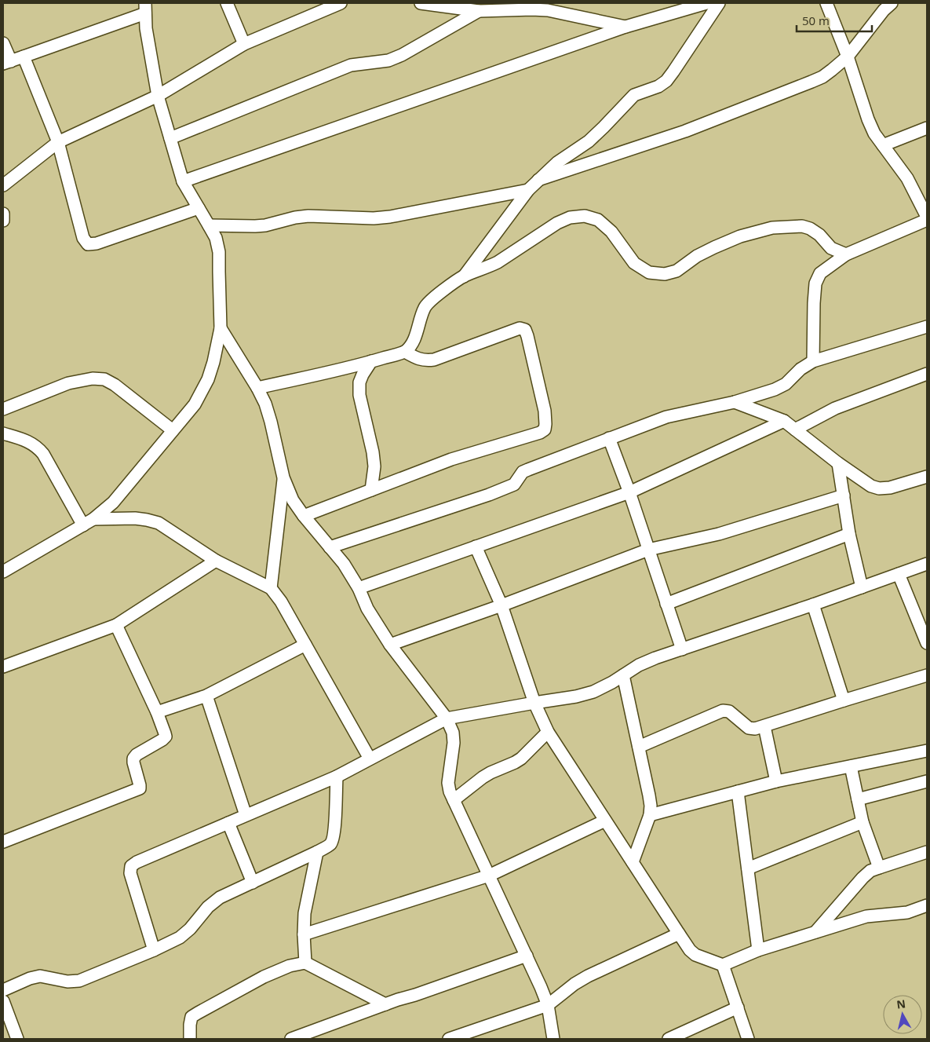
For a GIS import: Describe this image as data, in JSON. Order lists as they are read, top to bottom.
{
  "scale_bar": "50 m",
  "north": "top"
}
